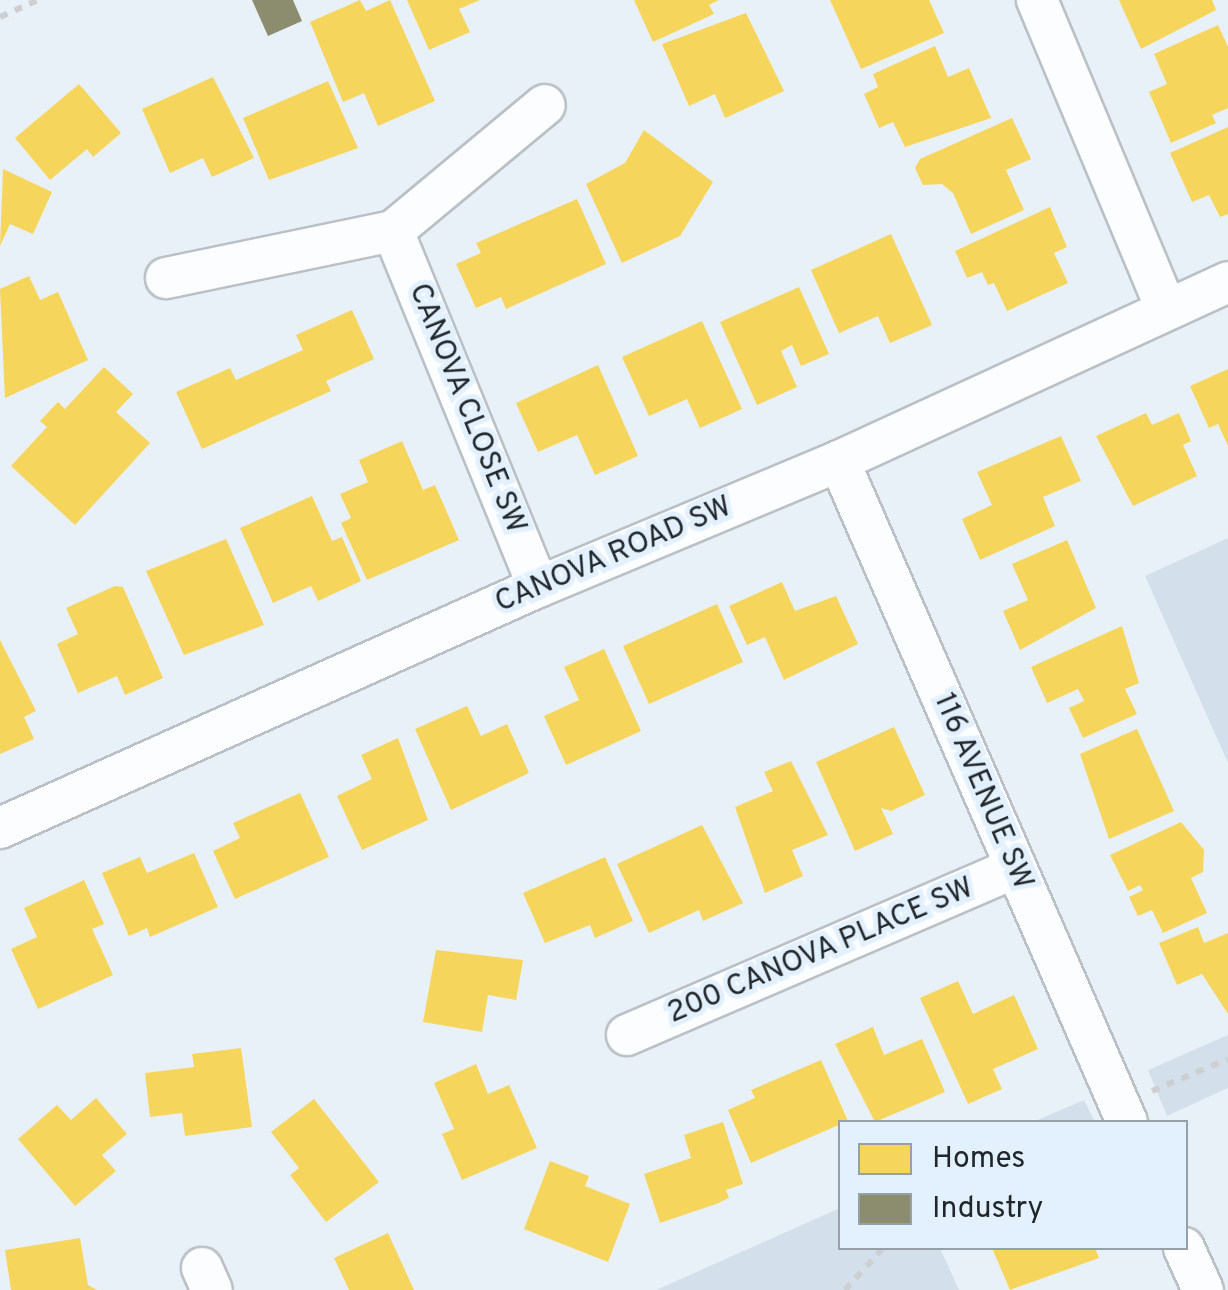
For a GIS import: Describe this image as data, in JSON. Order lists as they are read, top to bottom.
{
  "streets": {
    "street": [
      "CANOVA CLOSE SW",
      "CANOVA ROAD SW",
      "116 AVENUE SW",
      "200 CANOVA PLACE SW"
    ]
  },
  "crossings": [
    ["CANOVA CLOSE SW", "CANOVA ROAD SW"],
    ["CANOVA ROAD SW", "116 AVENUE SW"],
    ["116 AVENUE SW", "200 CANOVA PLACE SW"]
  ],
  "legend": ["Homes", "Industry"]
}
